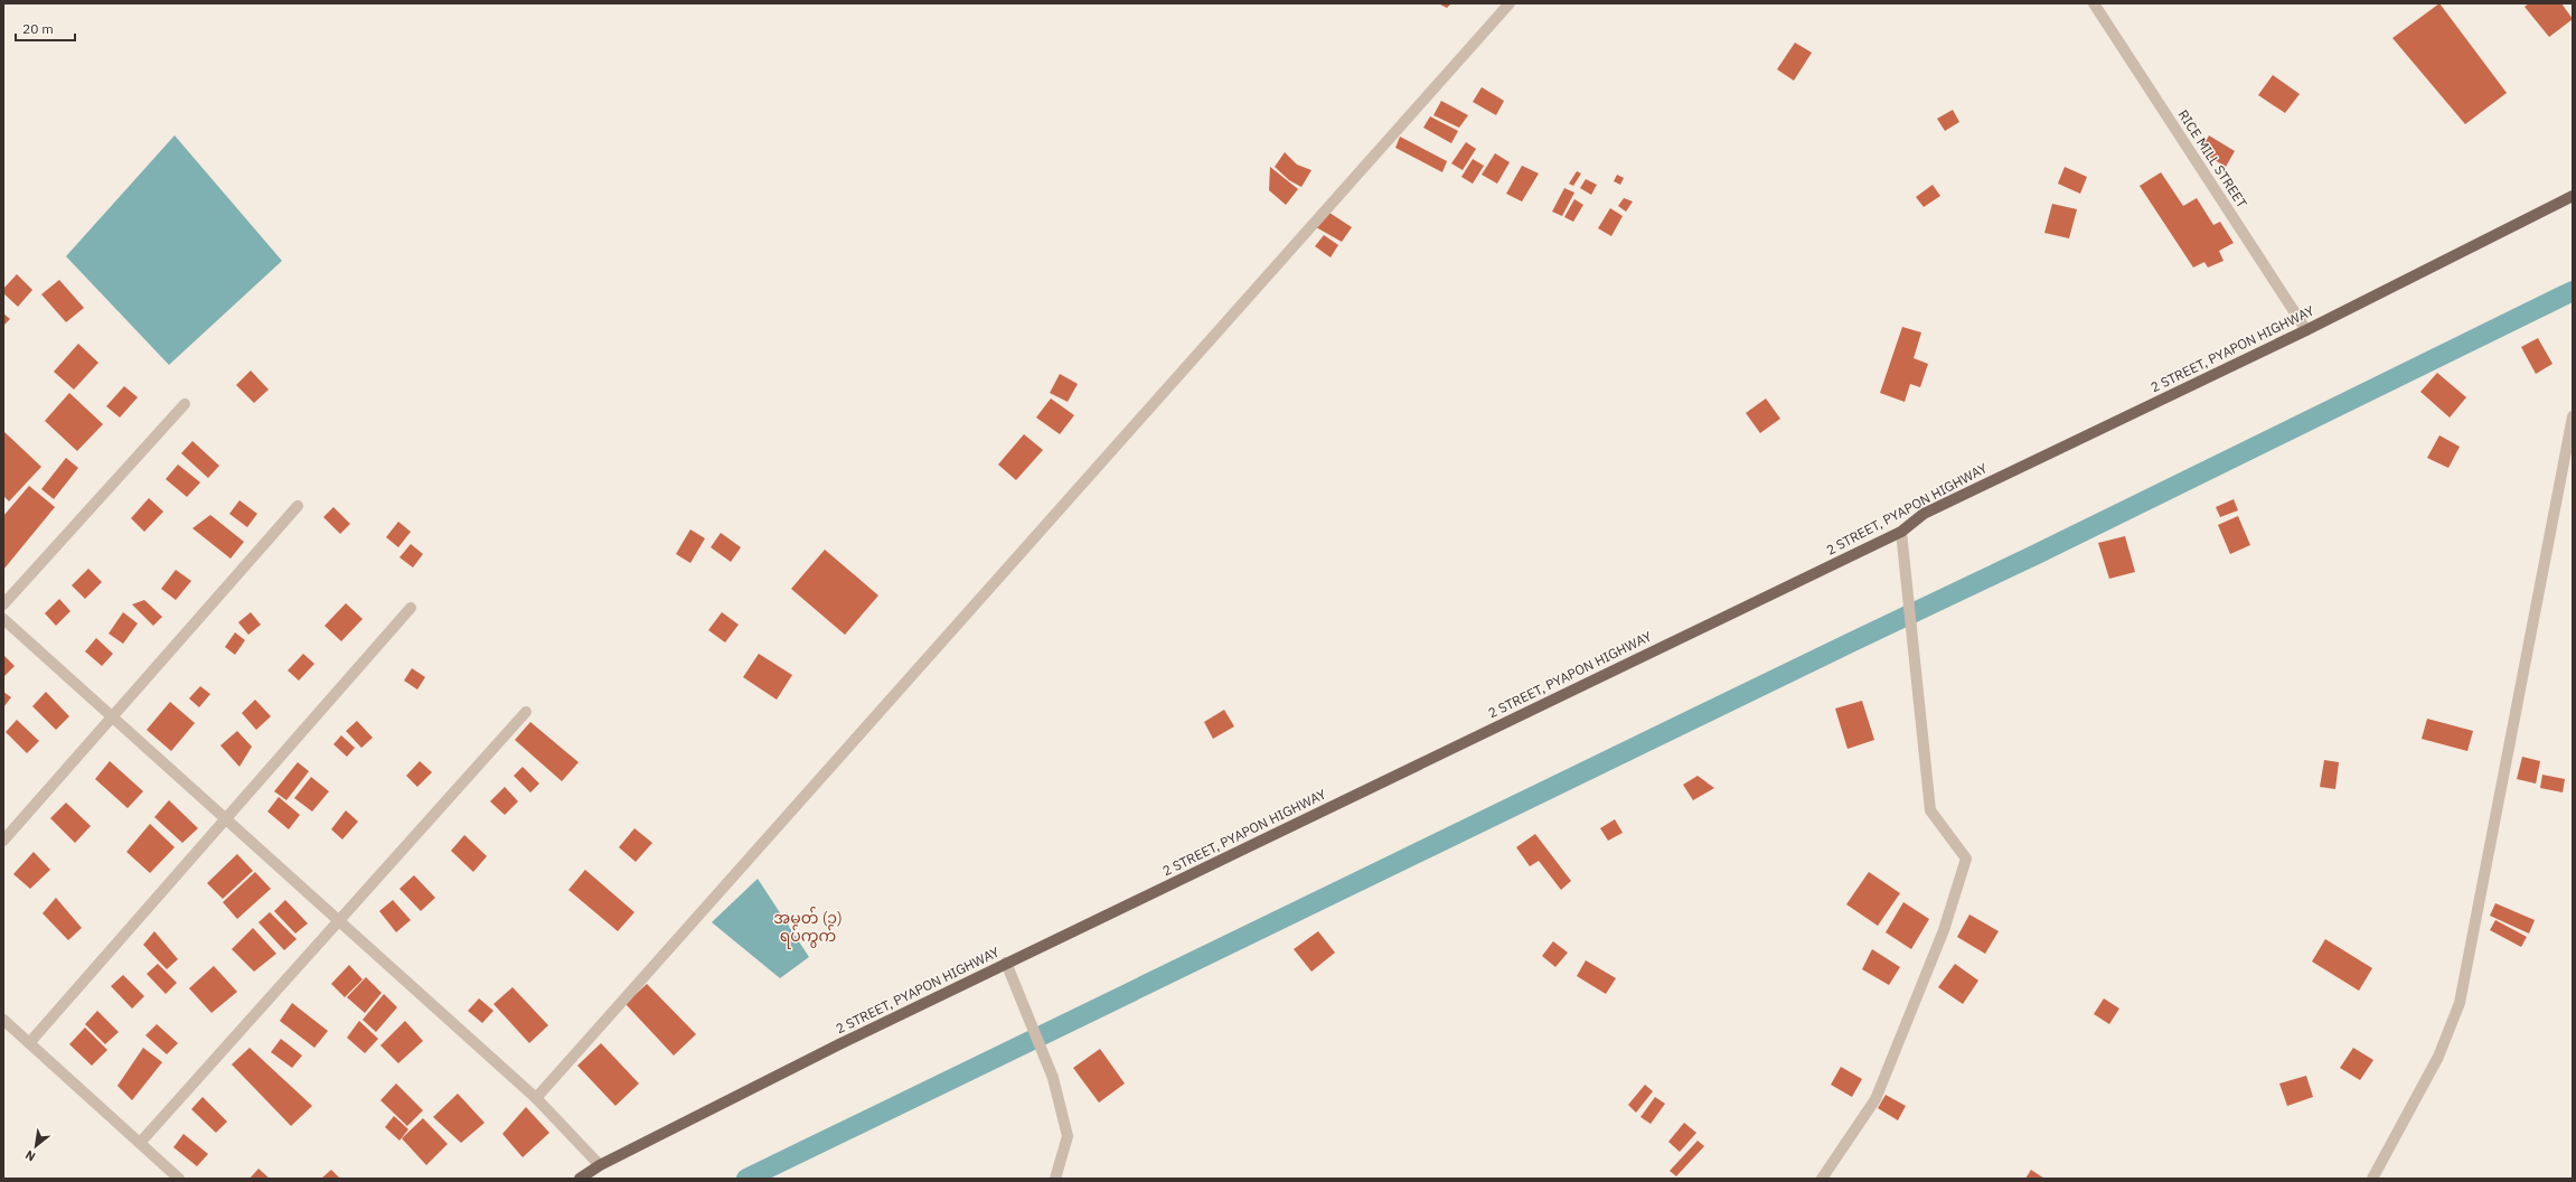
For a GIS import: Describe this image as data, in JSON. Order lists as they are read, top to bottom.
{
  "streets": {
    "main road": ["2 STREET, PYAPON HIGHWAY"],
    "street": ["RICE MILL STREET"]
  },
  "crossings": [
    ["RICE MILL STREET", "2 STREET, PYAPON HIGHWAY"]
  ],
  "districts": ["အမှတ် (၁) ရပ်ကွက်"],
  "scale_bar": "20 m",
  "north": "bottom left"
}
